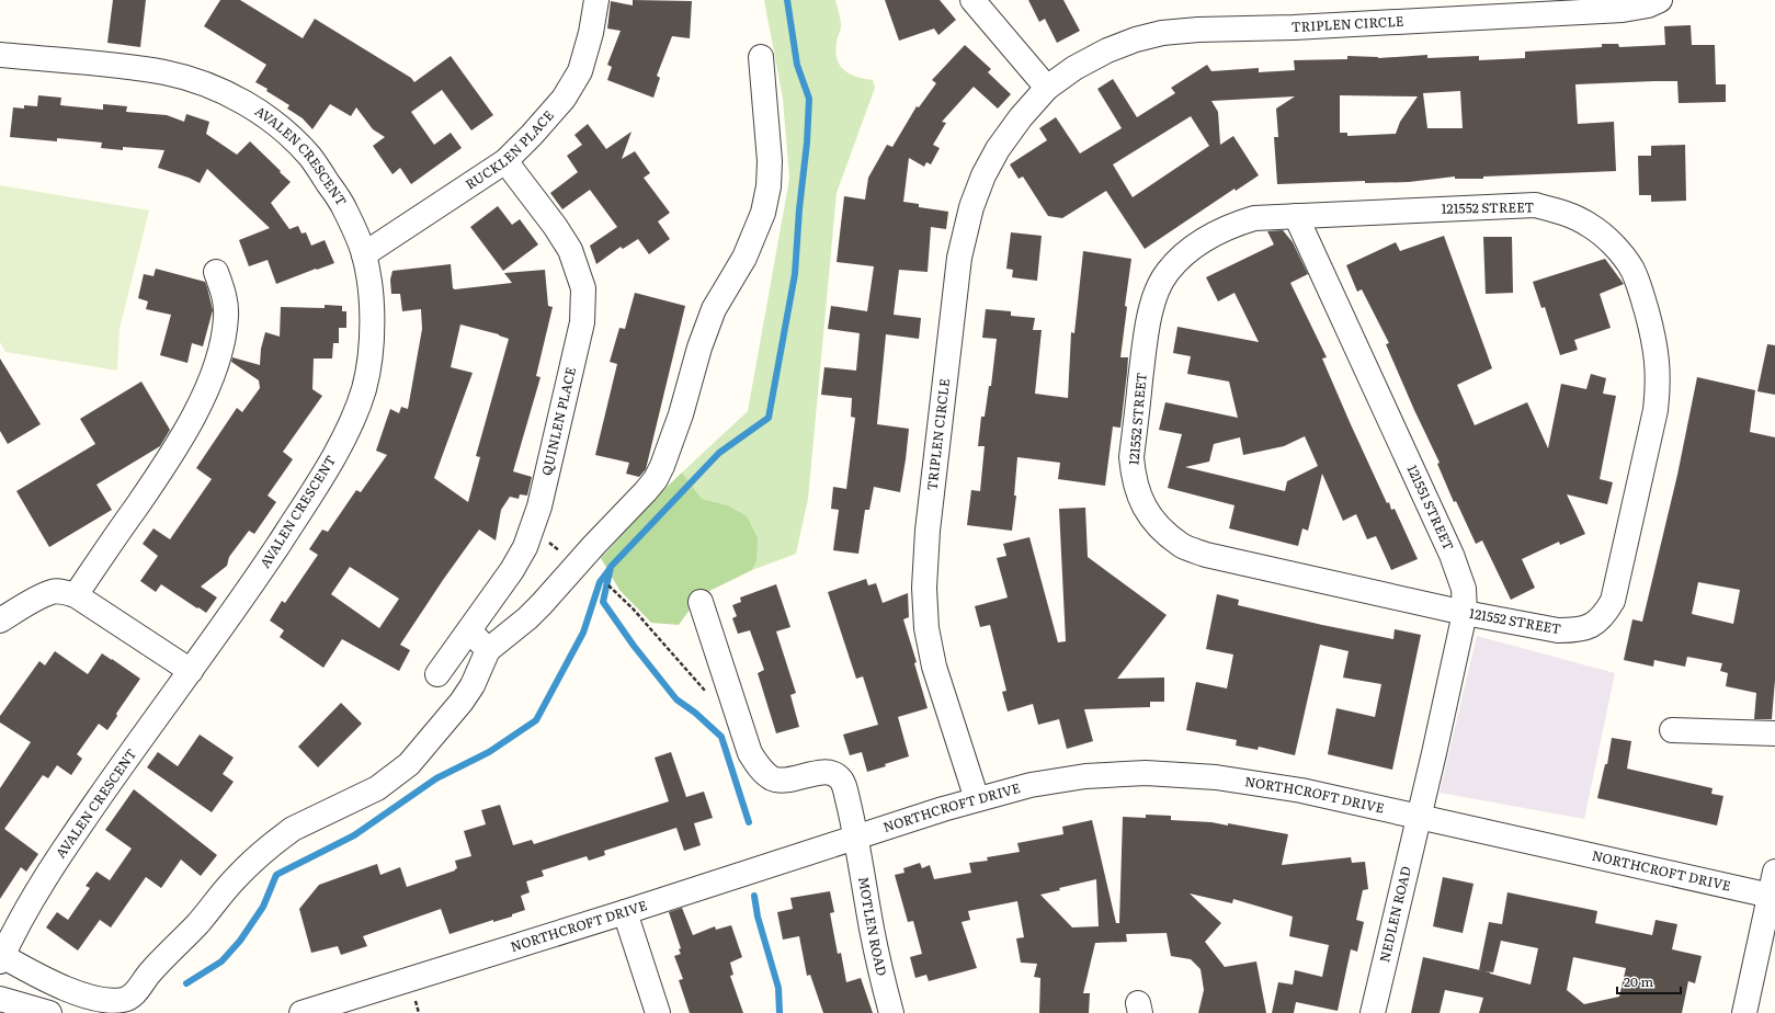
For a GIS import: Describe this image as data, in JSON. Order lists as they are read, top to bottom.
{
  "streets": {
    "street": [
      "TRIPLEN CIRCLE",
      "RUCKLEN PLACE",
      "AVALEN CRESCENT",
      "121552 STREET",
      "QUINLEN PLACE",
      "121551 STREET",
      "NORTHCROFT DRIVE",
      "NEDLEN ROAD",
      "MOTLEN ROAD"
    ]
  },
  "crossings": [
    ["TRIPLEN CIRCLE", "NORTHCROFT DRIVE"],
    ["RUCKLEN PLACE", "AVALEN CRESCENT"],
    ["RUCKLEN PLACE", "QUINLEN PLACE"],
    ["121552 STREET", "121551 STREET"],
    ["121551 STREET", "NORTHCROFT DRIVE"],
    ["121551 STREET", "NEDLEN ROAD"],
    ["NORTHCROFT DRIVE", "NEDLEN ROAD"],
    ["NORTHCROFT DRIVE", "MOTLEN ROAD"]
  ],
  "scale_bar": "20 m"
}
